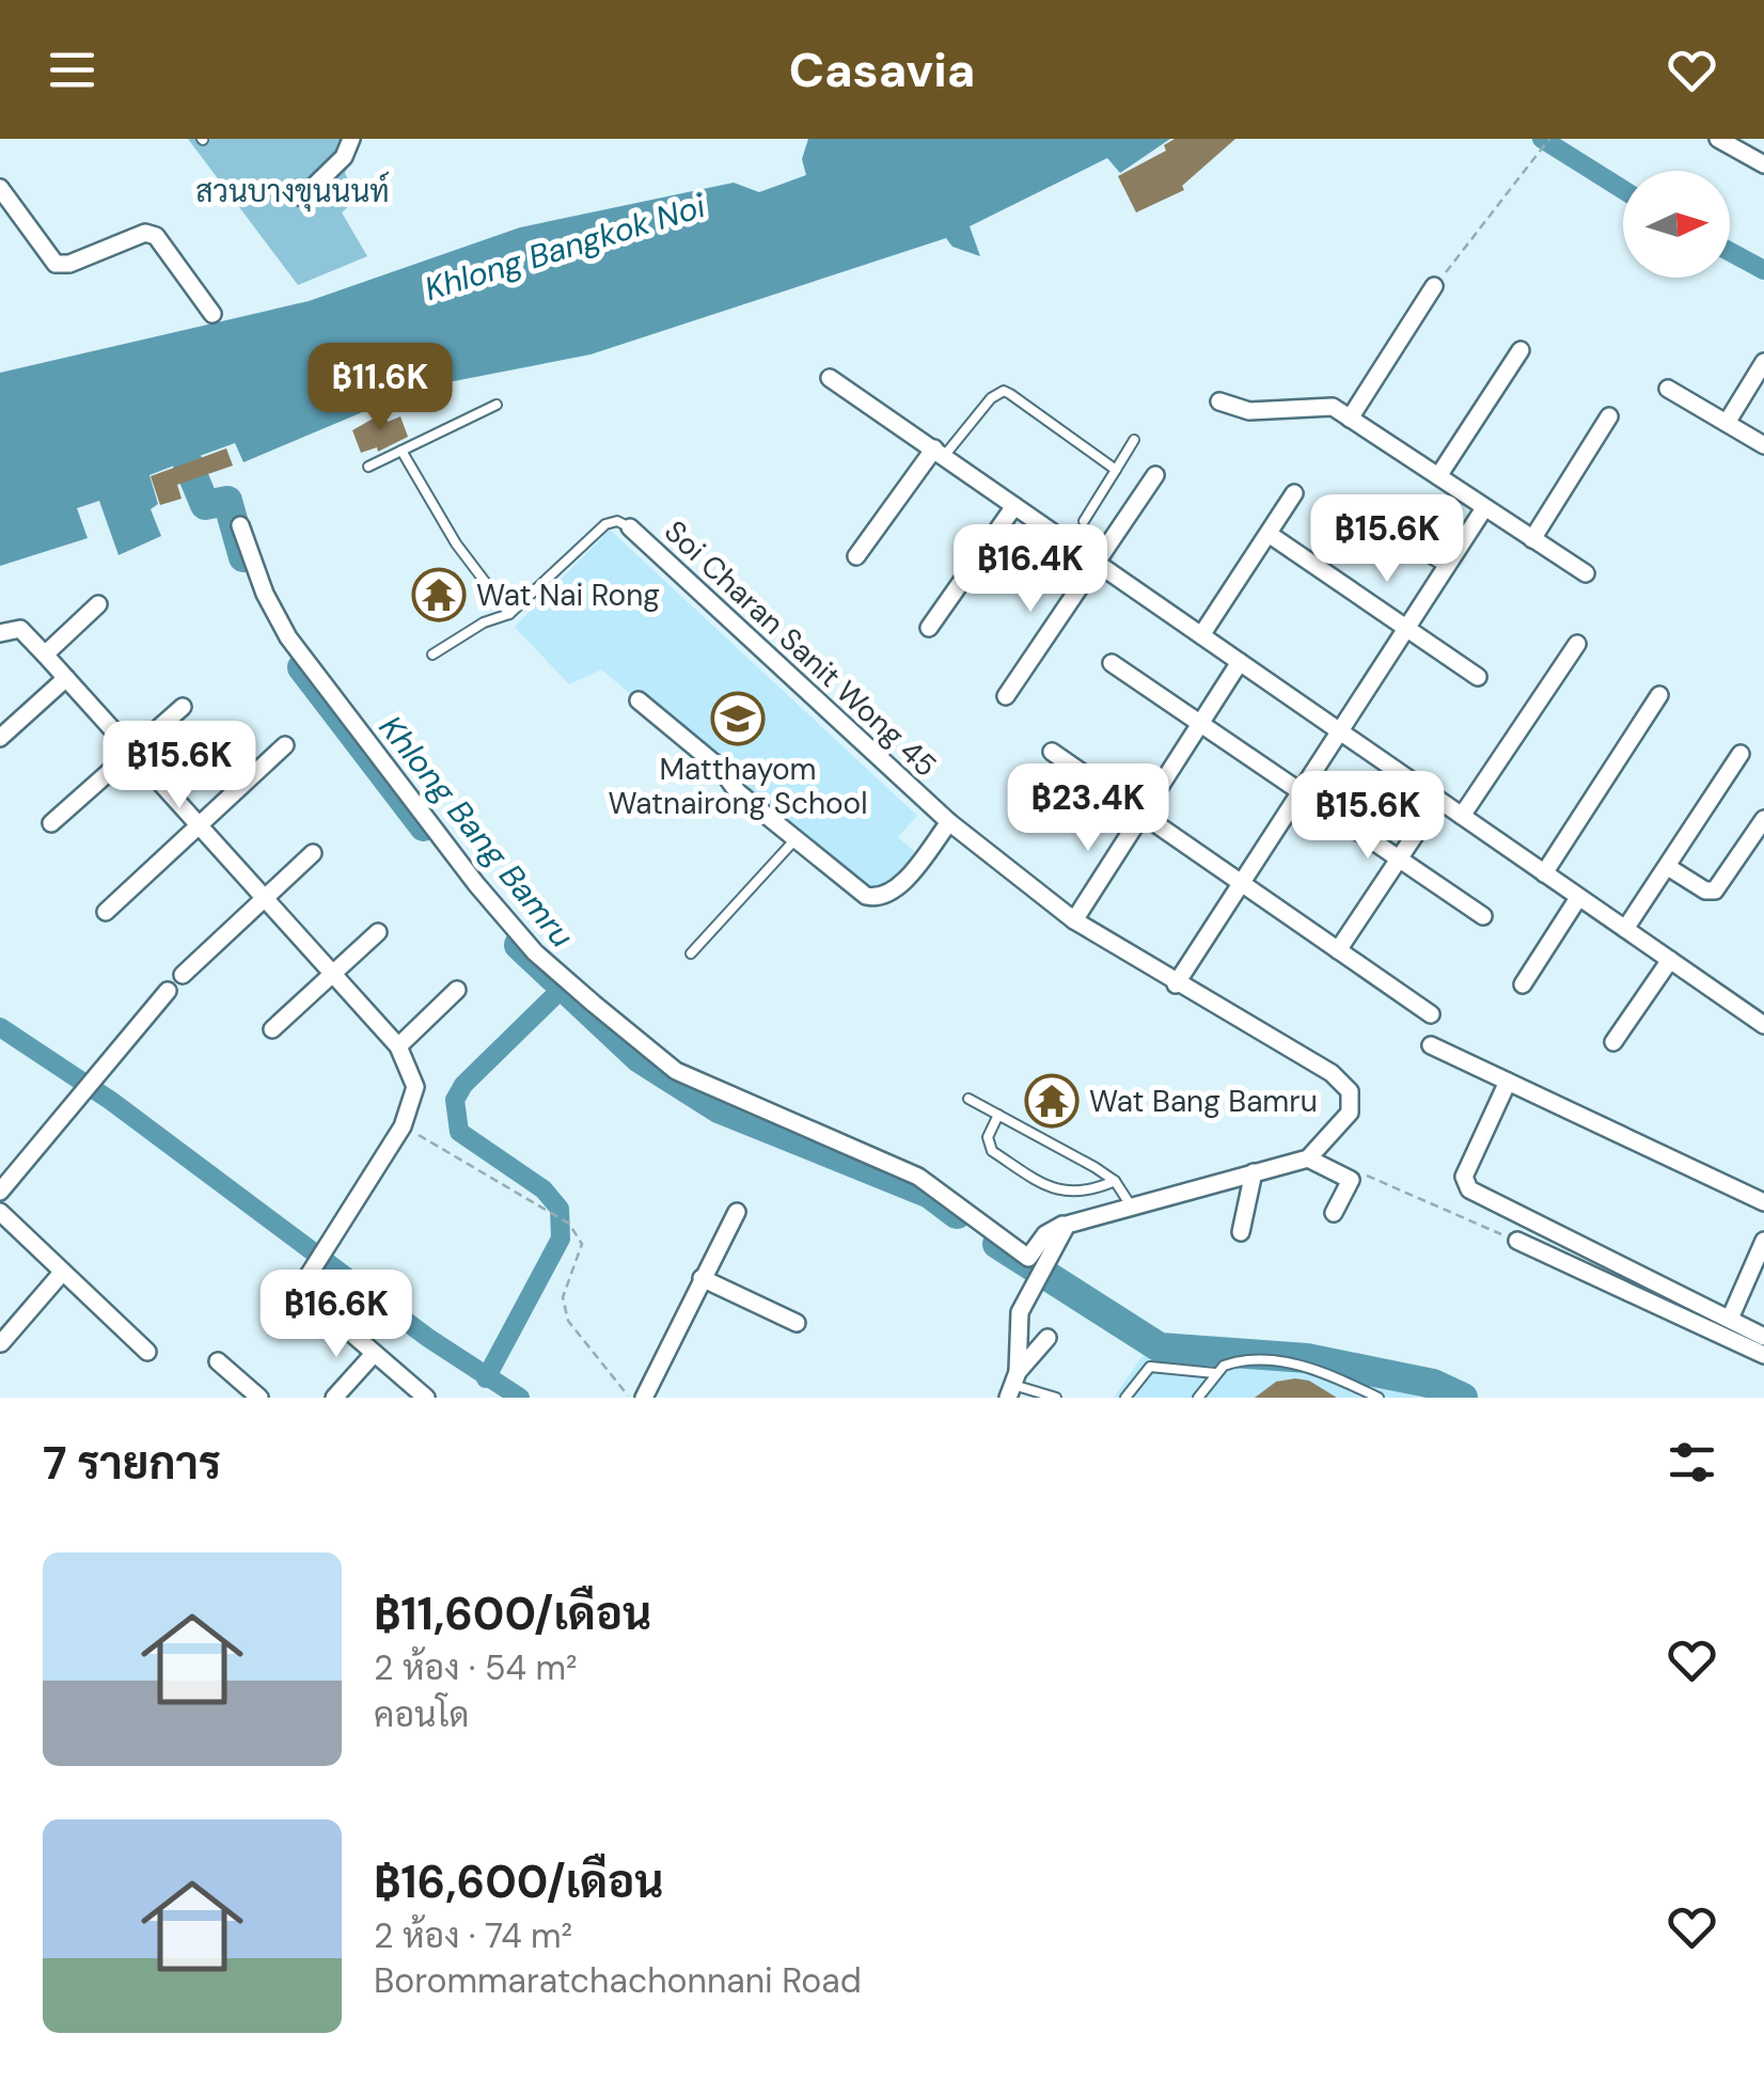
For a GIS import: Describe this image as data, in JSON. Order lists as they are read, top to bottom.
{
  "streets": {
    "street": ["Soi Charan Sanit Wong 45"]
  },
  "water": ["Khlong Bangkok Noi", "Khlong Bang Bamru"],
  "parks": ["สวนบางขุนนนท์"],
  "places": {
    "temple": ["Wat Nai Rong", "Wat Bang Bamru"],
    "school or university": ["Matthayom Watnairong School"]
  },
  "north": "right",
  "page": {
    "header": "Casavia",
    "price": [
      "฿11.6K",
      "฿15.6K",
      "฿16.4K",
      "฿15.6K",
      "฿23.4K",
      "฿15.6K",
      "฿16.6K"
    ],
    "heading": "7 รายการ",
    "list": [
      {
        "name": "฿11,600/เดือน",
        "note": "2 ห้อง · 54 m² · คอนโด"
      },
      {
        "name": "฿16,600/เดือน",
        "note": "2 ห้อง · 74 m² · Borommaratchachonnani Road"
      }
    ]
  }
}
